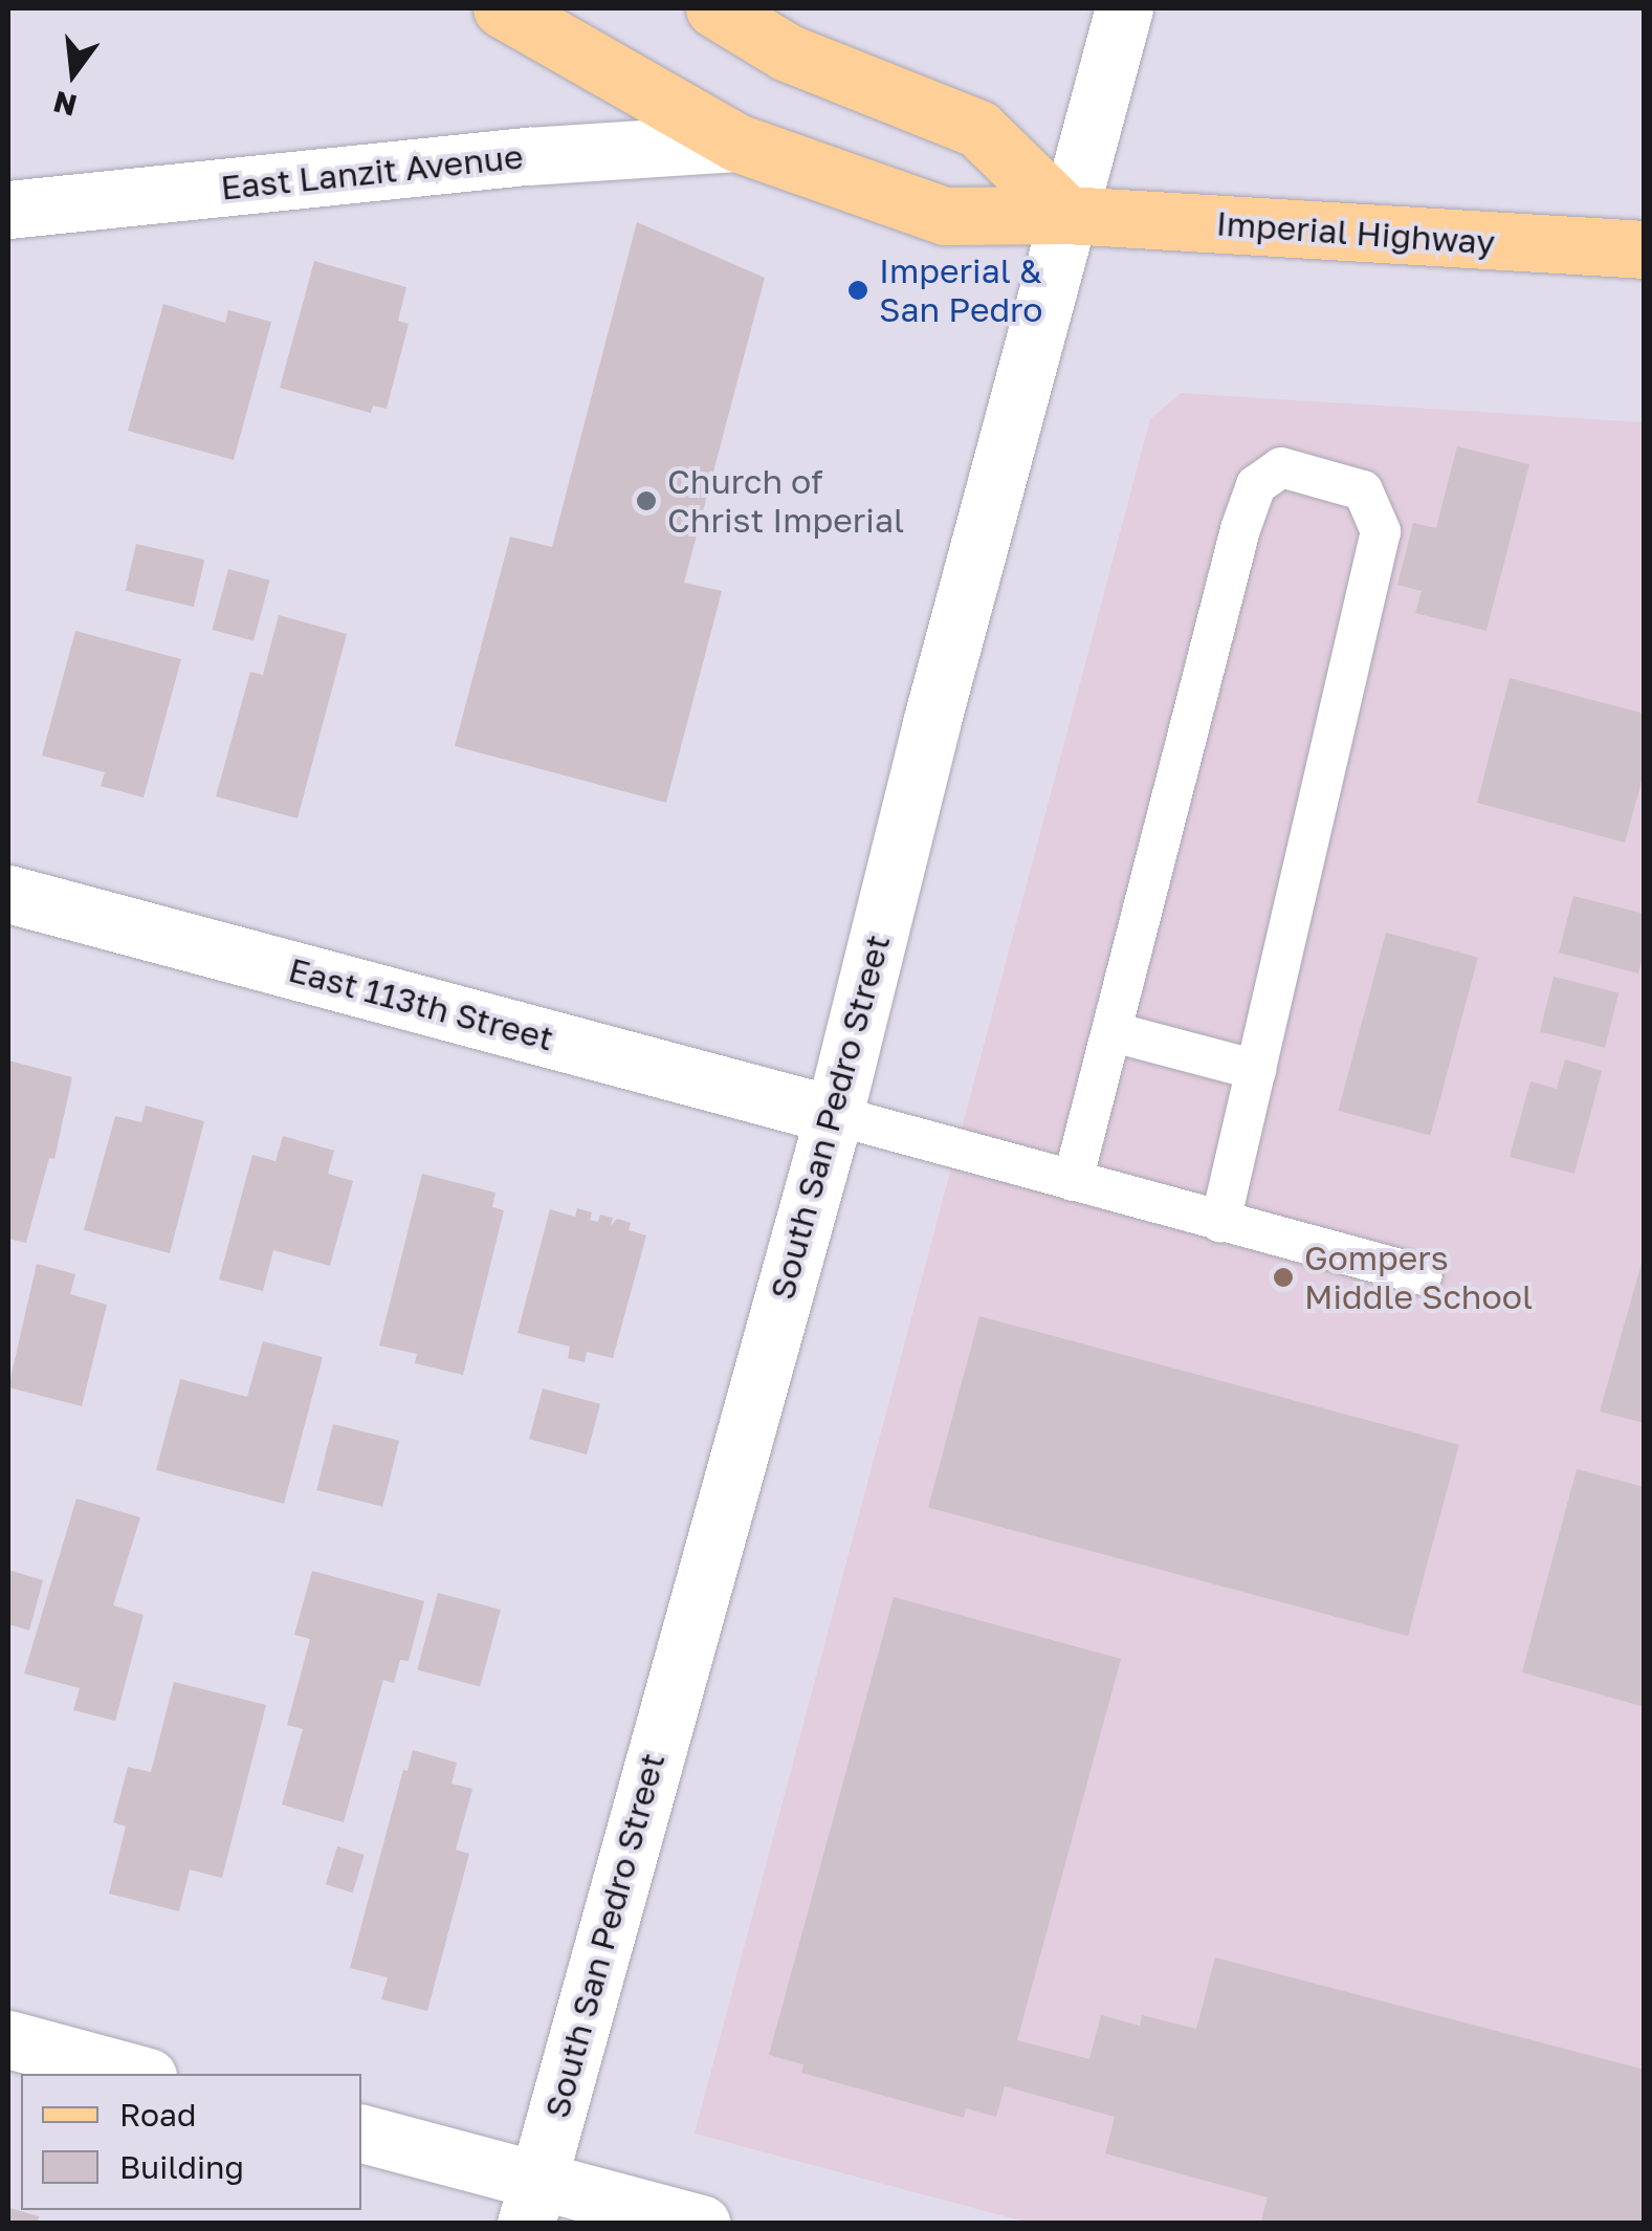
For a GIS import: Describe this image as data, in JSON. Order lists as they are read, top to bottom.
{
  "streets": {
    "main road": ["Imperial Highway"],
    "street": ["East Lanzit Avenue", "East 113th Street", "South San Pedro Street"]
  },
  "crossings": [
    ["East Lanzit Avenue", "Imperial Highway"],
    ["Imperial Highway", "South San Pedro Street"],
    ["East 113th Street", "South San Pedro Street"]
  ],
  "places": ["Imperial & San Pedro", "Church of Christ Imperial", "Gompers Middle School"],
  "legend": ["Road", "Building"],
  "north": "bottom"
}
